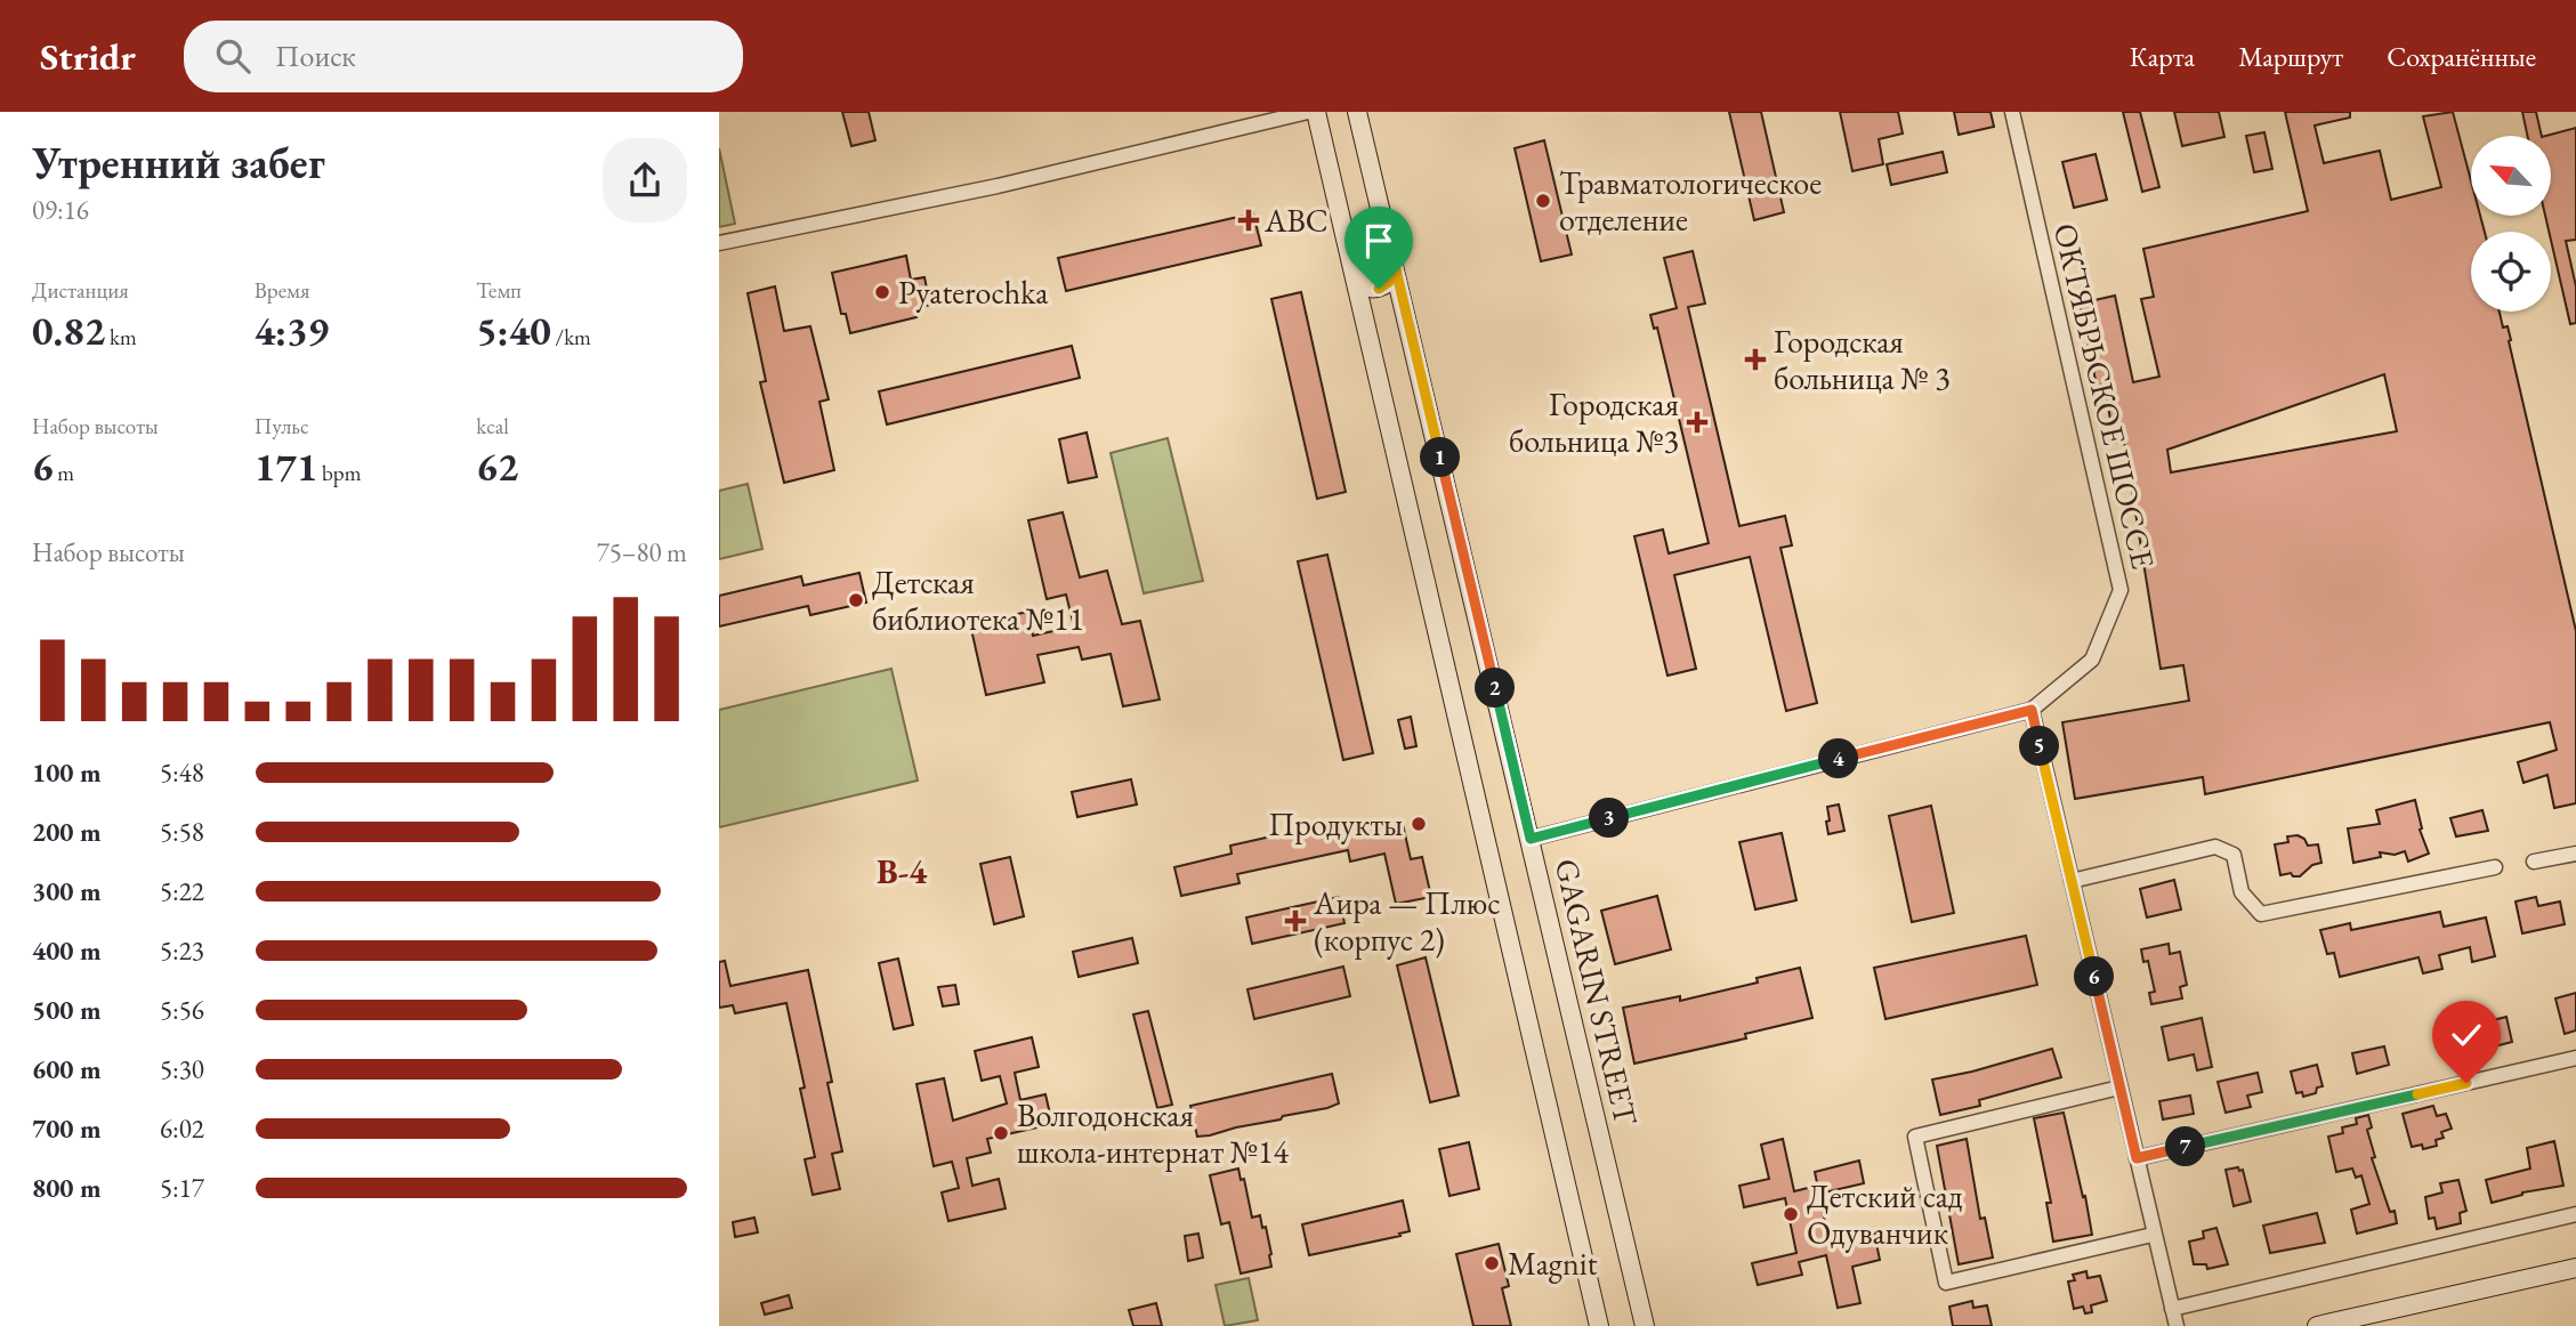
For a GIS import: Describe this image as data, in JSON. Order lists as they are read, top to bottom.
{
  "streets": {
    "street": ["ОКТЯБРЬСКОЕ ШОССЕ", "GAGARIN STREET"]
  },
  "crossings": [
    ["ОКТЯБРЬСКОЕ ШОССЕ", "GAGARIN STREET"]
  ],
  "districts": ["В-4"],
  "places": {
    "other": [
      "Травматологическое отделение",
      "Pyaterochka",
      "Детская библиотека №11",
      "Продукты",
      "Волгодонская школа-интернат №14",
      "Детский сад Одуванчик",
      "Magnit"
    ],
    "health": [
      "ABC",
      "Городская больница № 3",
      "Городская больница №3",
      "Аира — Плюс (корпус 2)"
    ]
  },
  "north": "top left",
  "page": {
    "header": "Stridr",
    "search": "Поиск",
    "nav": ["Карта", "Маршрут", "Сохранённые"],
    "heading": ["Утренний забег", "09:16"],
    "stats": [
      ["Дистанция", "0.82 km"],
      ["Время", "4:39"],
      ["Темп", "5:40 /km"],
      ["Набор высоты", "6 m"],
      ["Пульс", "171 bpm"],
      ["kcal", "62"]
    ],
    "pins": [
      "1",
      "2",
      "5",
      "4",
      "3",
      "6",
      "7"
    ],
    "chart": ["Набор высоты", "75–80 m"],
    "list": [
      {
        "name": "100 m",
        "note": "5:48"
      },
      {
        "name": "200 m",
        "note": "5:58"
      },
      {
        "name": "300 m",
        "note": "5:22"
      },
      {
        "name": "400 m",
        "note": "5:23"
      },
      {
        "name": "500 m",
        "note": "5:56"
      },
      {
        "name": "600 m",
        "note": "5:30"
      },
      {
        "name": "700 m",
        "note": "6:02"
      },
      {
        "name": "800 m",
        "note": "5:17"
      }
    ]
  }
}
